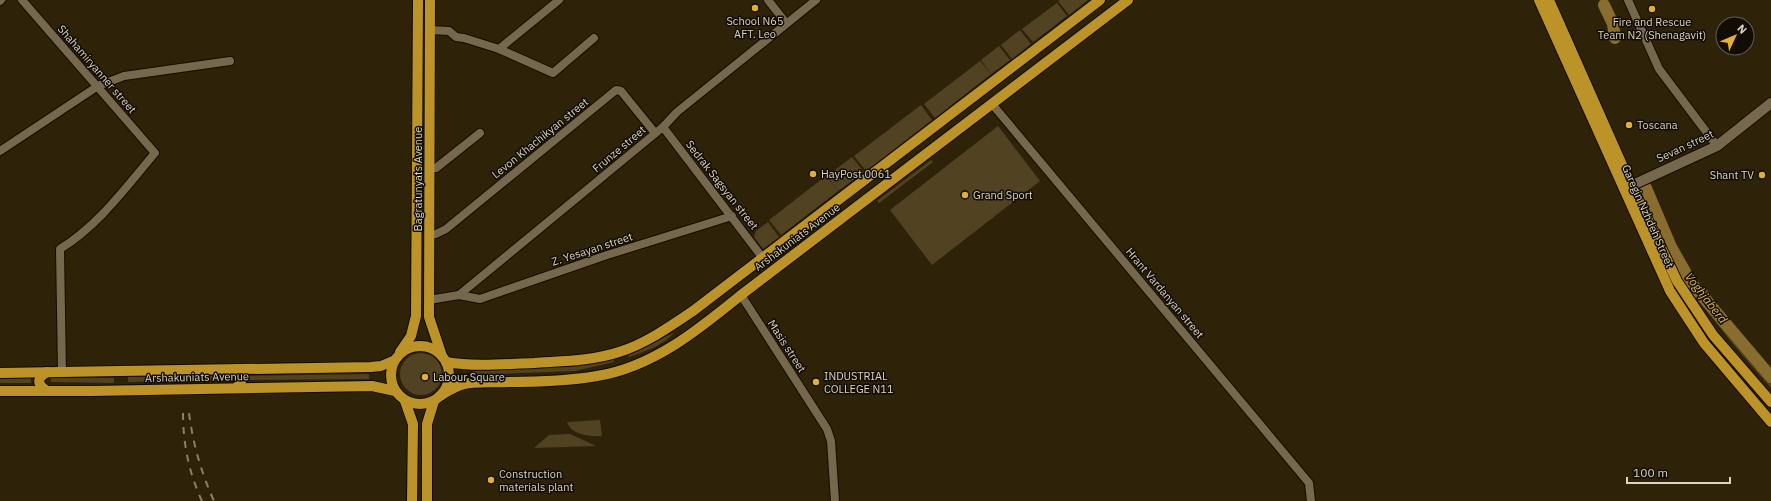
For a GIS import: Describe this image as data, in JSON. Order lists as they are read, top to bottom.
{
  "streets": {
    "main road": ["Bagratunyats Avenue", "Garegin Nzhdeh Street", "Arshakuniats Avenue"],
    "street": [
      "Shahamiryanner street",
      "Levon Khachikyan street",
      "Sevan street",
      "Frunze street",
      "Sedrak Sagsyan street",
      "Z. Yesayan street",
      "Hrant Vardanyan street",
      "Masis street"
    ]
  },
  "crossings": [
    ["Shahamiryanner street", "Arshakuniats Avenue"],
    ["Levon Khachikyan street", "Frunze street"],
    ["Levon Khachikyan street", "Bagratunyats Avenue"],
    ["Sevan street", "Garegin Nzhdeh Street"],
    ["Frunze street", "Sedrak Sagsyan street"],
    ["Frunze street", "Z. Yesayan street"],
    ["Bagratunyats Avenue", "Arshakuniats Avenue"],
    ["Sedrak Sagsyan street", "Arshakuniats Avenue"],
    ["Sedrak Sagsyan street", "Z. Yesayan street"],
    ["Arshakuniats Avenue", "Hrant Vardanyan street"],
    ["Arshakuniats Avenue", "Masis street"]
  ],
  "water": ["Voghjaberd"],
  "places": [
    "School N65 AFT. Leo",
    "Fire and Rescue Team N2 (Shenagavit)",
    "Tosсana",
    "HayPost 0061",
    "Shant TV",
    "Grand Sport",
    "Labour Square",
    "INDUSTRIAL COLLEGE N11",
    "Construction materials plant"
  ],
  "scale_bar": "100 m",
  "north": "top right"
}
